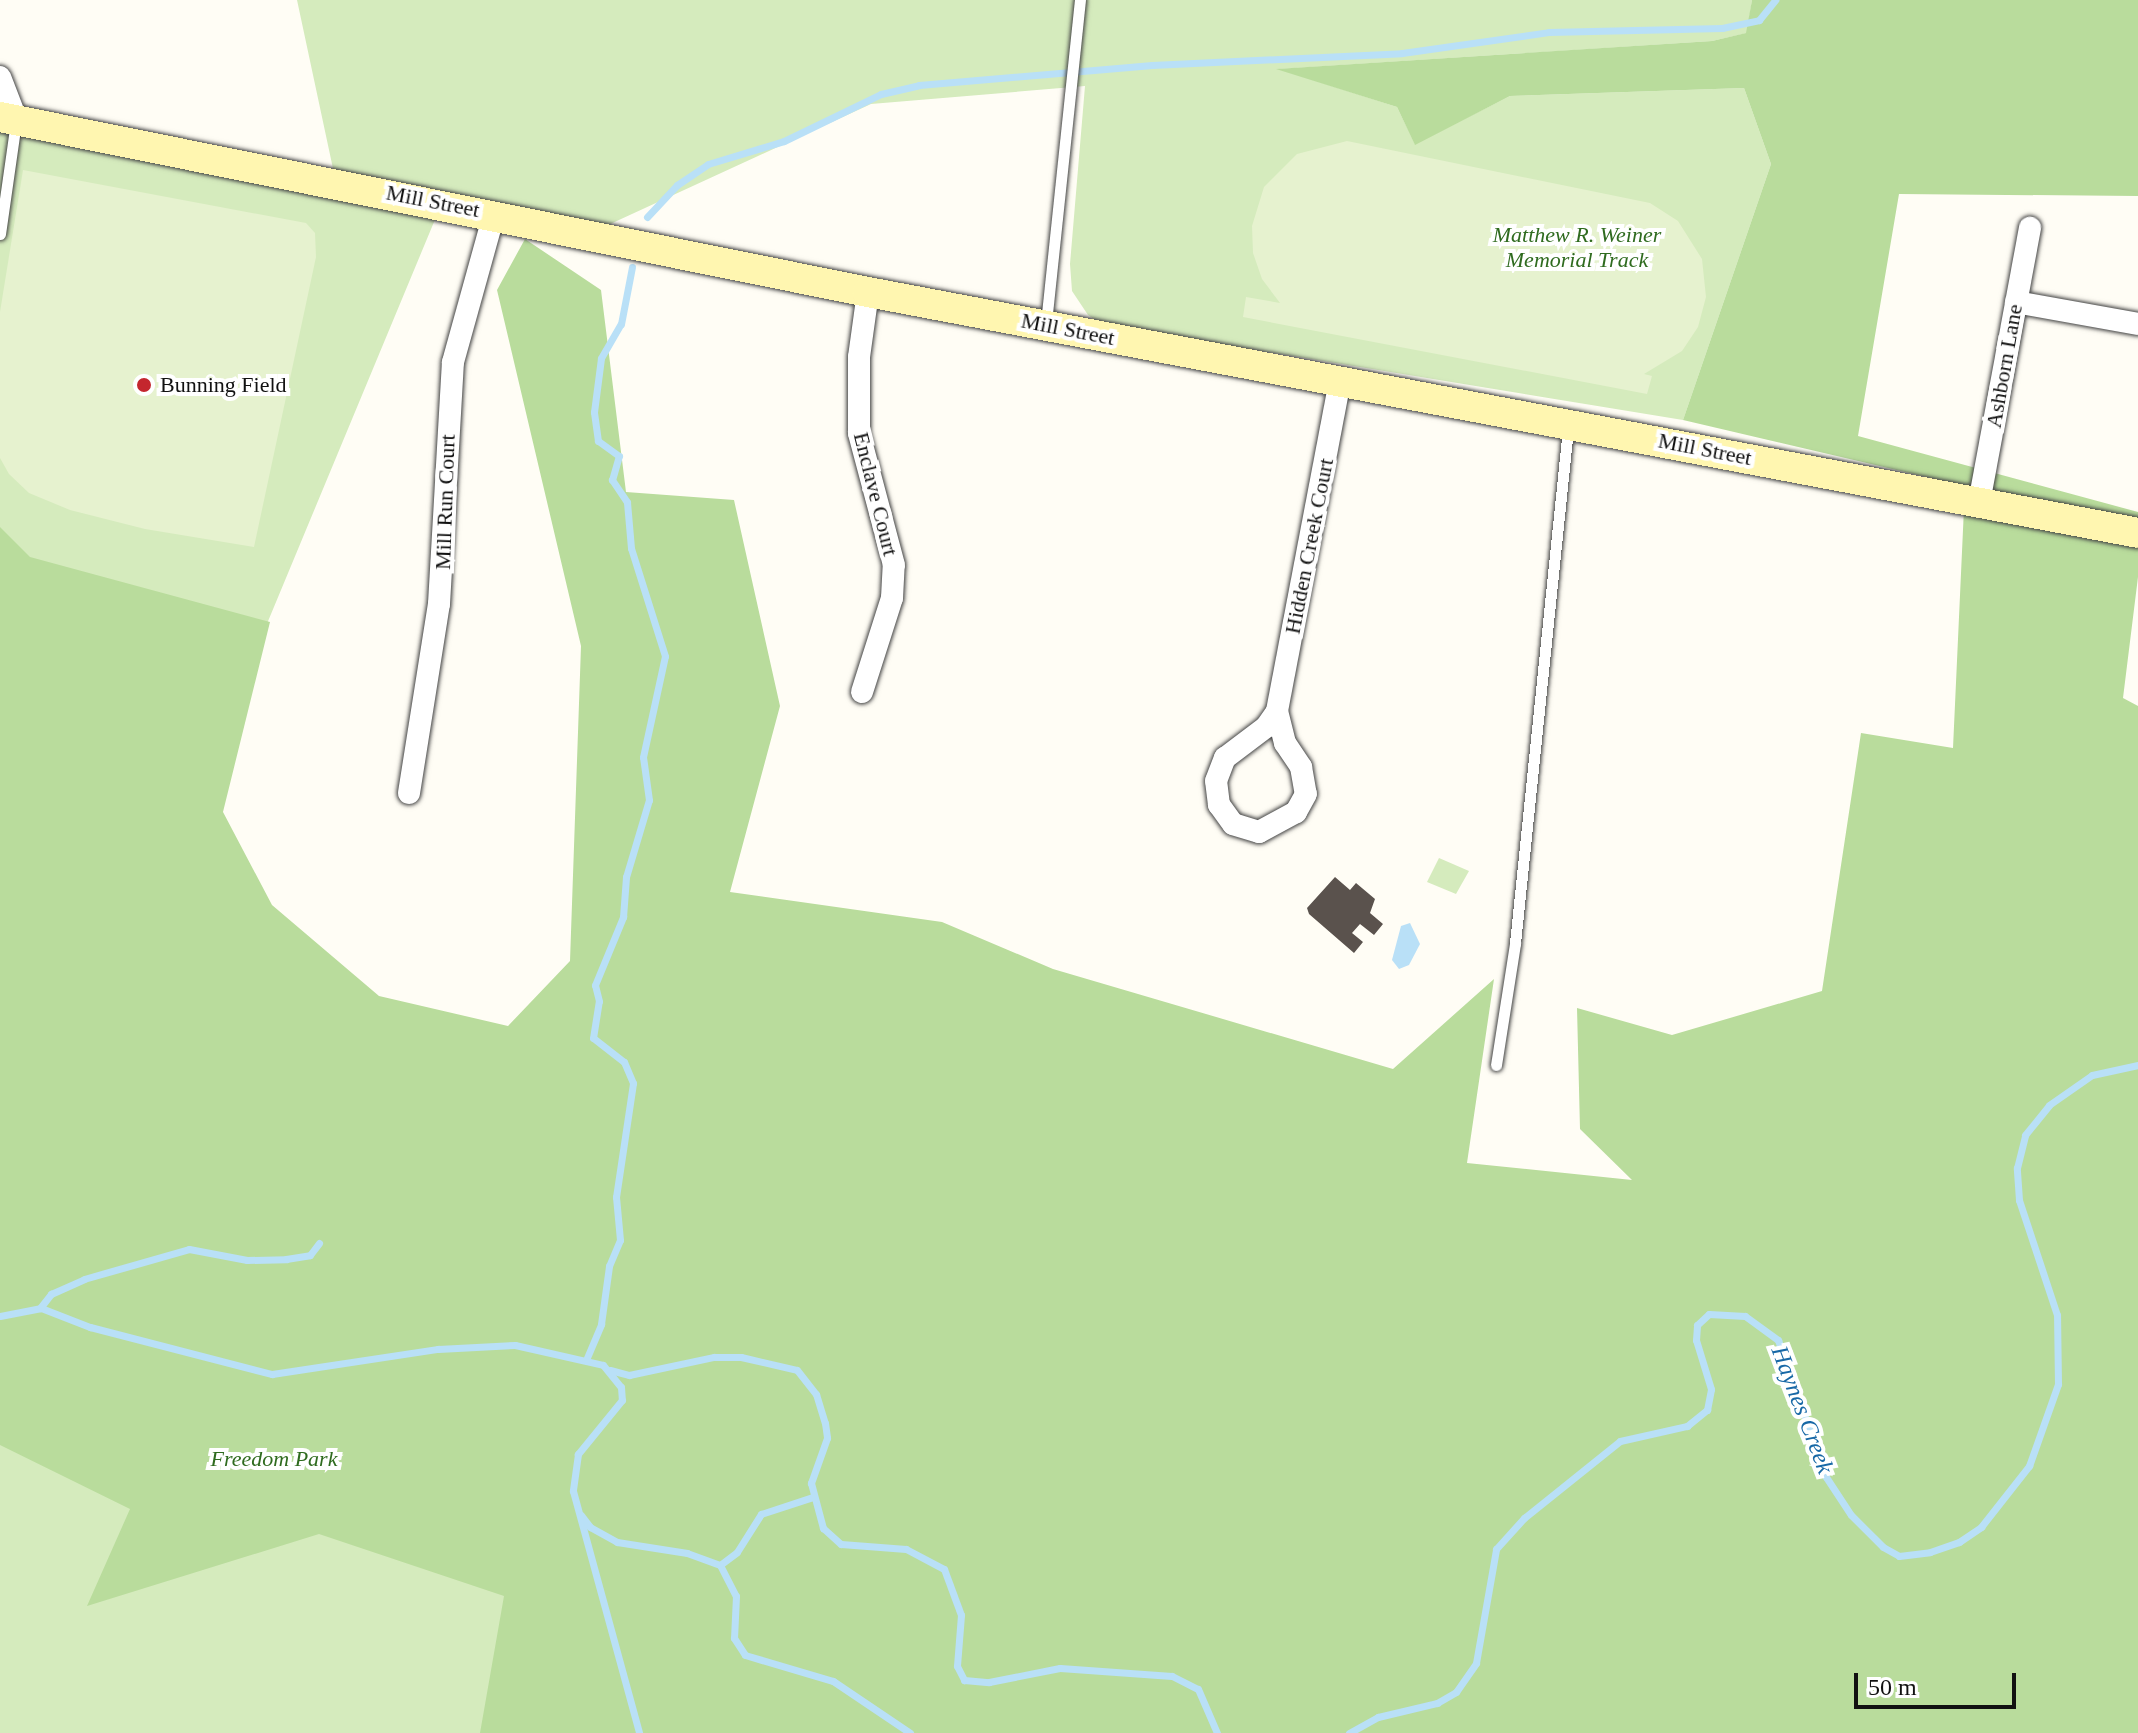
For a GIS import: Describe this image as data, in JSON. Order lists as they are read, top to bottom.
{
  "streets": {
    "street": [
      "Mill Street",
      "Ashborn Lane",
      "Enclave Court",
      "Mill Run Court",
      "Hidden Creek Court"
    ]
  },
  "crossings": [
    ["Mill Street", "Ashborn Lane"],
    ["Mill Street", "Enclave Court"],
    ["Mill Street", "Mill Run Court"],
    ["Mill Street", "Hidden Creek Court"]
  ],
  "water": ["Haynes Creek"],
  "parks": ["Matthew R. Weiner Memorial Track", "Freedom Park"],
  "places": ["Bunning Field"],
  "scale_bar": "50 m"
}
